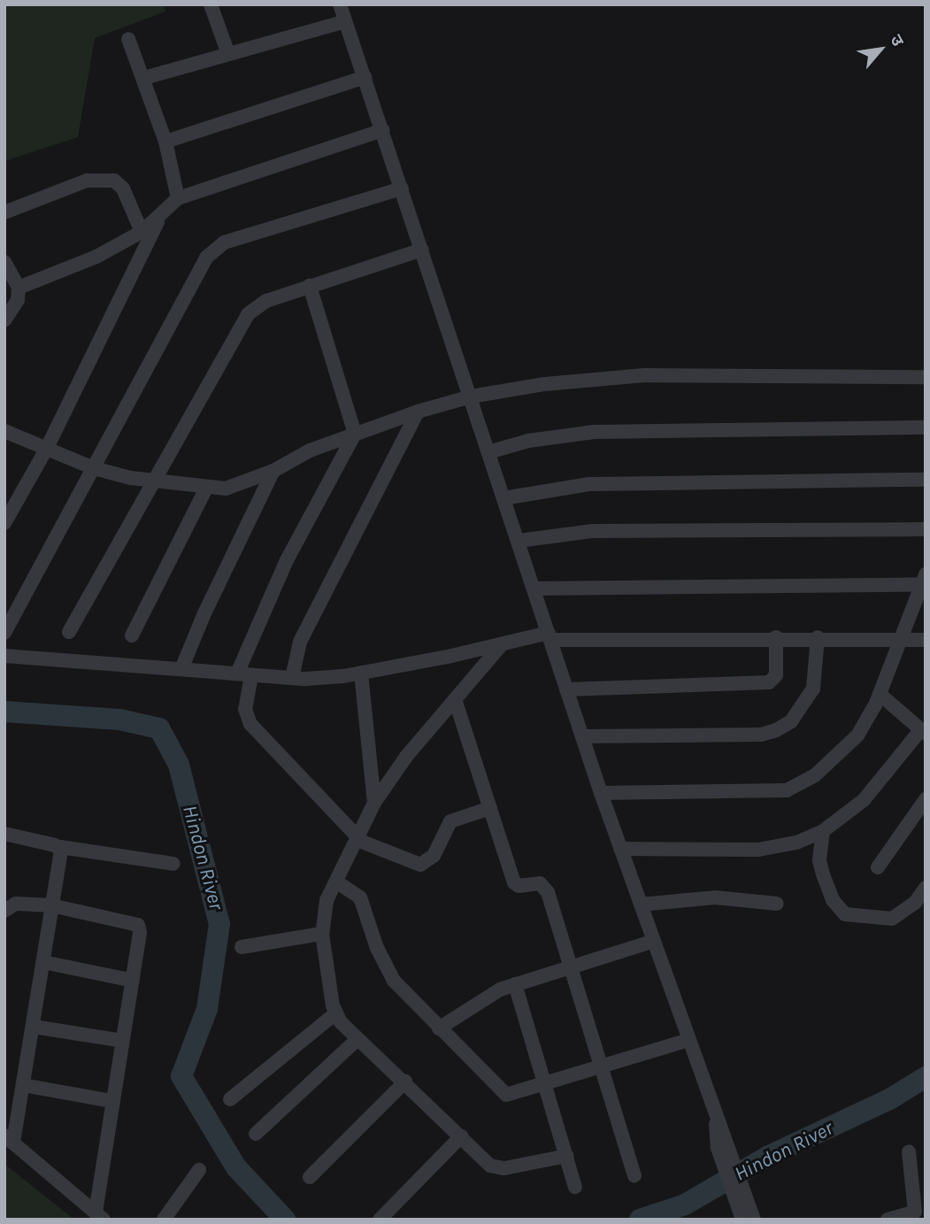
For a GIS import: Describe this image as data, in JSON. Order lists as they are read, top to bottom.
{
  "water": ["Hindon River"],
  "north": "top right"
}
